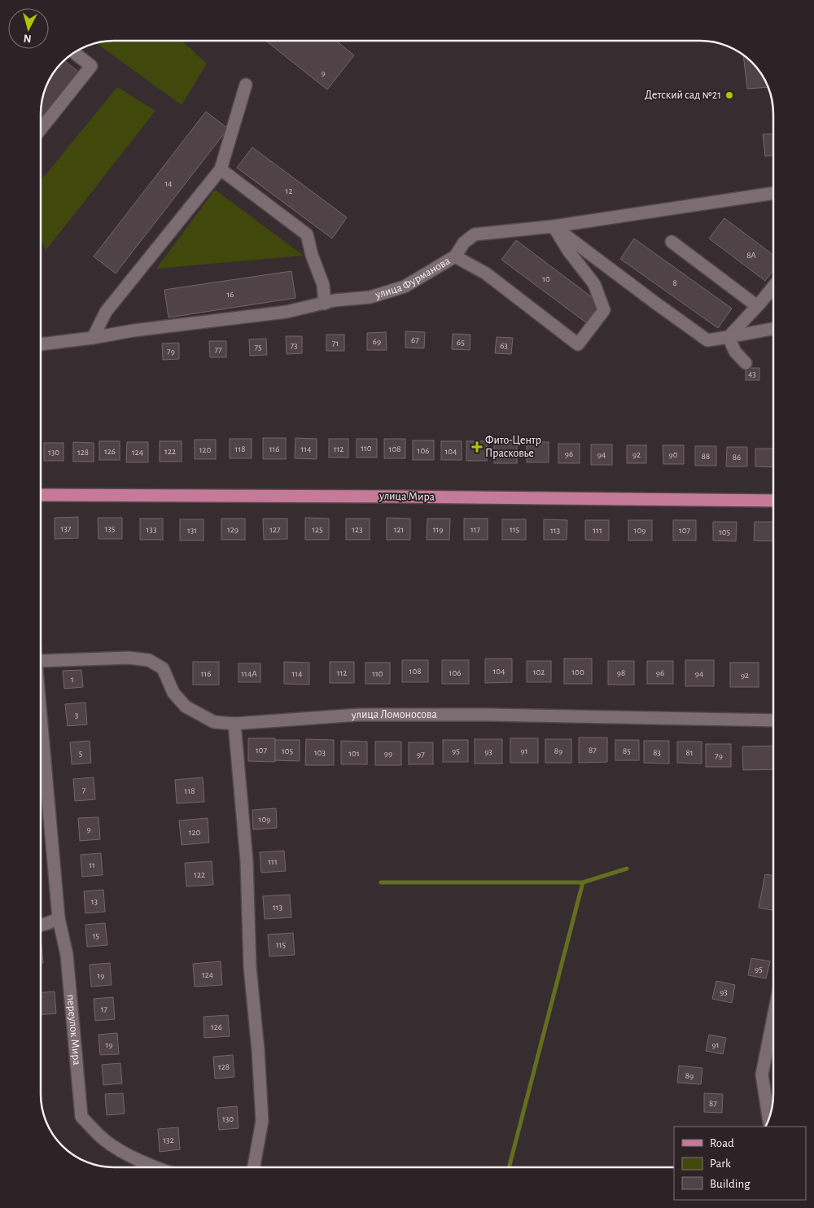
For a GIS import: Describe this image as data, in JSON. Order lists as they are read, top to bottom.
{
  "streets": {
    "main road": ["улица Мира"],
    "street": ["улица Фурманова", "улица Ломоносова", "переулок Мира"]
  },
  "places": {
    "other": ["Детский сад №21"],
    "health": ["Фито-Центр Прасковье"]
  },
  "house_numbers": [
    "9",
    "14",
    "12",
    "8А",
    "10",
    "8",
    "16",
    "67",
    "69",
    "65",
    "71",
    "73",
    "63",
    "75",
    "77",
    "79",
    "43",
    "110",
    "118",
    "116",
    "114",
    "112",
    "108",
    "120",
    "106",
    "126",
    "122",
    "104",
    "130",
    "128",
    "124",
    "96",
    "94",
    "92",
    "90",
    "88",
    "86",
    "137",
    "135",
    "133",
    "129",
    "127",
    "125",
    "123",
    "121",
    "119",
    "117",
    "115",
    "131",
    "113",
    "111",
    "109",
    "107",
    "105",
    "108",
    "104",
    "102",
    "100",
    "112",
    "106",
    "98",
    "96",
    "116",
    "114А",
    "114",
    "110",
    "94",
    "92",
    "1",
    "3",
    "107",
    "87",
    "105",
    "95",
    "91",
    "89",
    "85",
    "93",
    "103",
    "83",
    "81",
    "5",
    "101",
    "99",
    "97",
    "79",
    "7",
    "118",
    "109",
    "9",
    "120",
    "111",
    "11",
    "122",
    "13",
    "113",
    "15",
    "115",
    "95",
    "124",
    "19",
    "93",
    "17",
    "126",
    "19",
    "91",
    "128",
    "89",
    "87",
    "130",
    "132"
  ],
  "legend": ["Road", "Park", "Building"],
  "north": "bottom"
}
